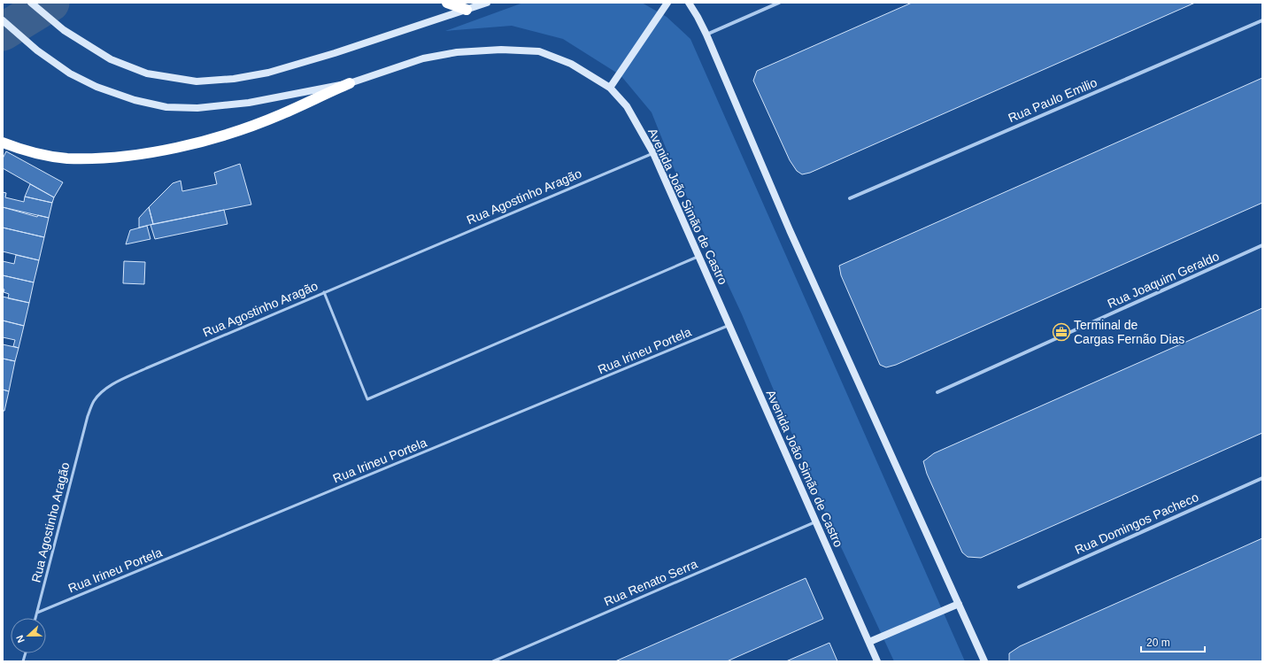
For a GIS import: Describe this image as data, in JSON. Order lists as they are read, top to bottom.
{
  "streets": {
    "main road": ["Avenida João Simão de Castro"],
    "street": ["Rua Paulo Emilio", "Rua Joaquim Geraldo", "Rua Domingos Pacheco"],
    "lane": ["Rua Agostinho Aragão", "Rua Irineu Portela", "Rua Renato Serra"]
  },
  "crossings": [
    ["Rua Agostinho Aragão", "Avenida João Simão de Castro"],
    ["Rua Agostinho Aragão", "Rua Irineu Portela"],
    ["Avenida João Simão de Castro", "Rua Irineu Portela"],
    ["Avenida João Simão de Castro", "Rua Renato Serra"]
  ],
  "places": {
    "office": ["Terminal de Cargas Fernão Dias"]
  },
  "scale_bar": "20 m",
  "north": "left"
}
